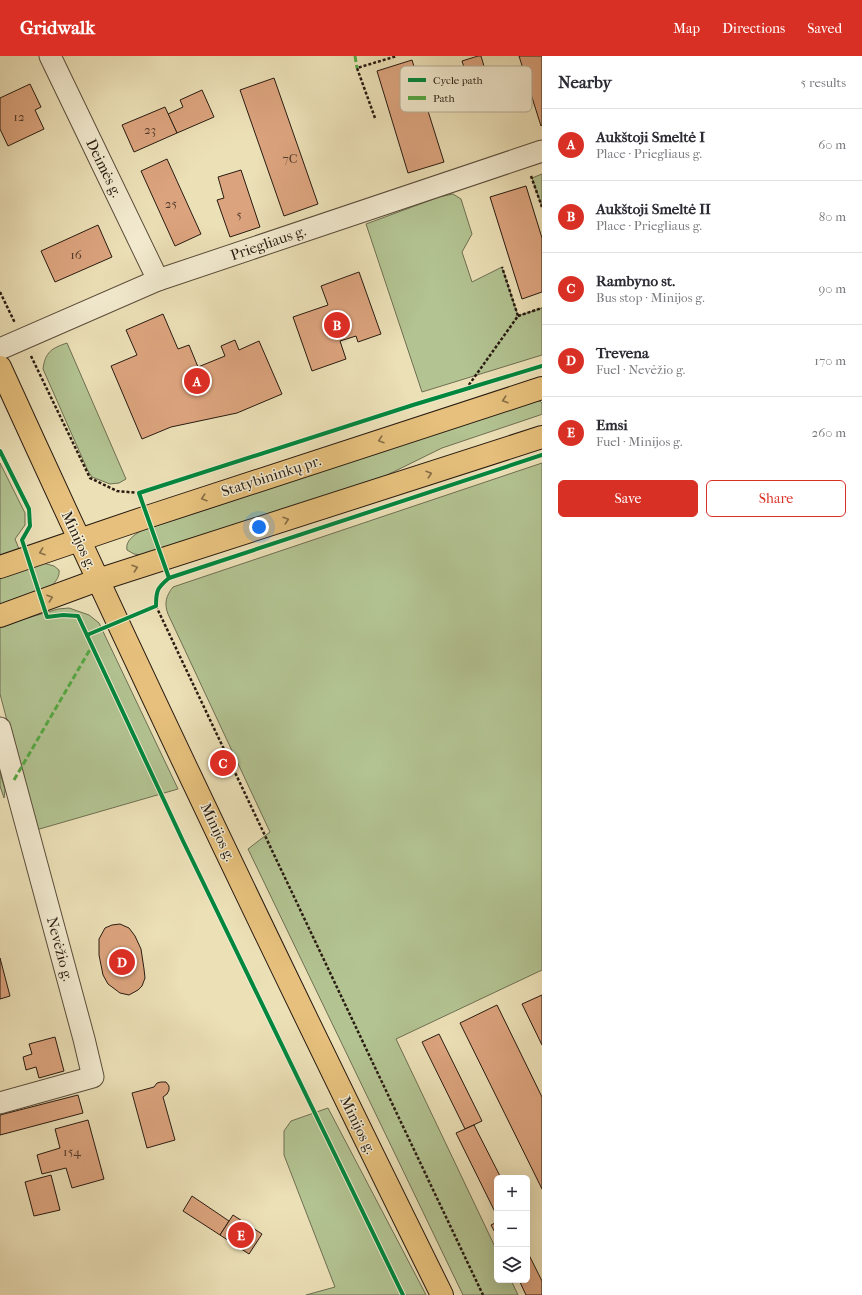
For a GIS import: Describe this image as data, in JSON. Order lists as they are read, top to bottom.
{
  "streets": {
    "main road": ["Statybininkų pr.", "Minijos g."],
    "street": ["Deimės g.", "Priegliaus g.", "Nevėžio g."]
  },
  "crossings": [
    ["Deimės g.", "Priegliaus g."],
    ["Statybininkų pr.", "Minijos g."]
  ],
  "house_numbers": [
    "12",
    "23",
    "7C",
    "25",
    "5",
    "16",
    "154"
  ],
  "legend": ["Cycle path", "Path"],
  "page": {
    "header": "Gridwalk",
    "nav": ["Map", "Directions", "Saved"],
    "heading": ["Nearby", "5 results"],
    "list": [
      {
        "mark": "A",
        "name": "Aukštoji Smeltė I",
        "note": "Place · Priegliaus g.",
        "value": "60 m"
      },
      {
        "mark": "B",
        "name": "Aukštoji Smeltė II",
        "note": "Place · Priegliaus g.",
        "value": "80 m"
      },
      {
        "mark": "C",
        "name": "Rambyno st.",
        "note": "Bus stop · Minijos g.",
        "value": "90 m"
      },
      {
        "mark": "D",
        "name": "Trevena",
        "note": "Fuel · Nevėžio g.",
        "value": "170 m"
      },
      {
        "mark": "E",
        "name": "Emsi",
        "note": "Fuel · Minijos g.",
        "value": "260 m"
      }
    ],
    "pins": [
      "B",
      "A",
      "C",
      "D",
      "E"
    ],
    "buttons": ["Save", "Share"],
    "map_buttons": ["+", "−"]
  }
}
